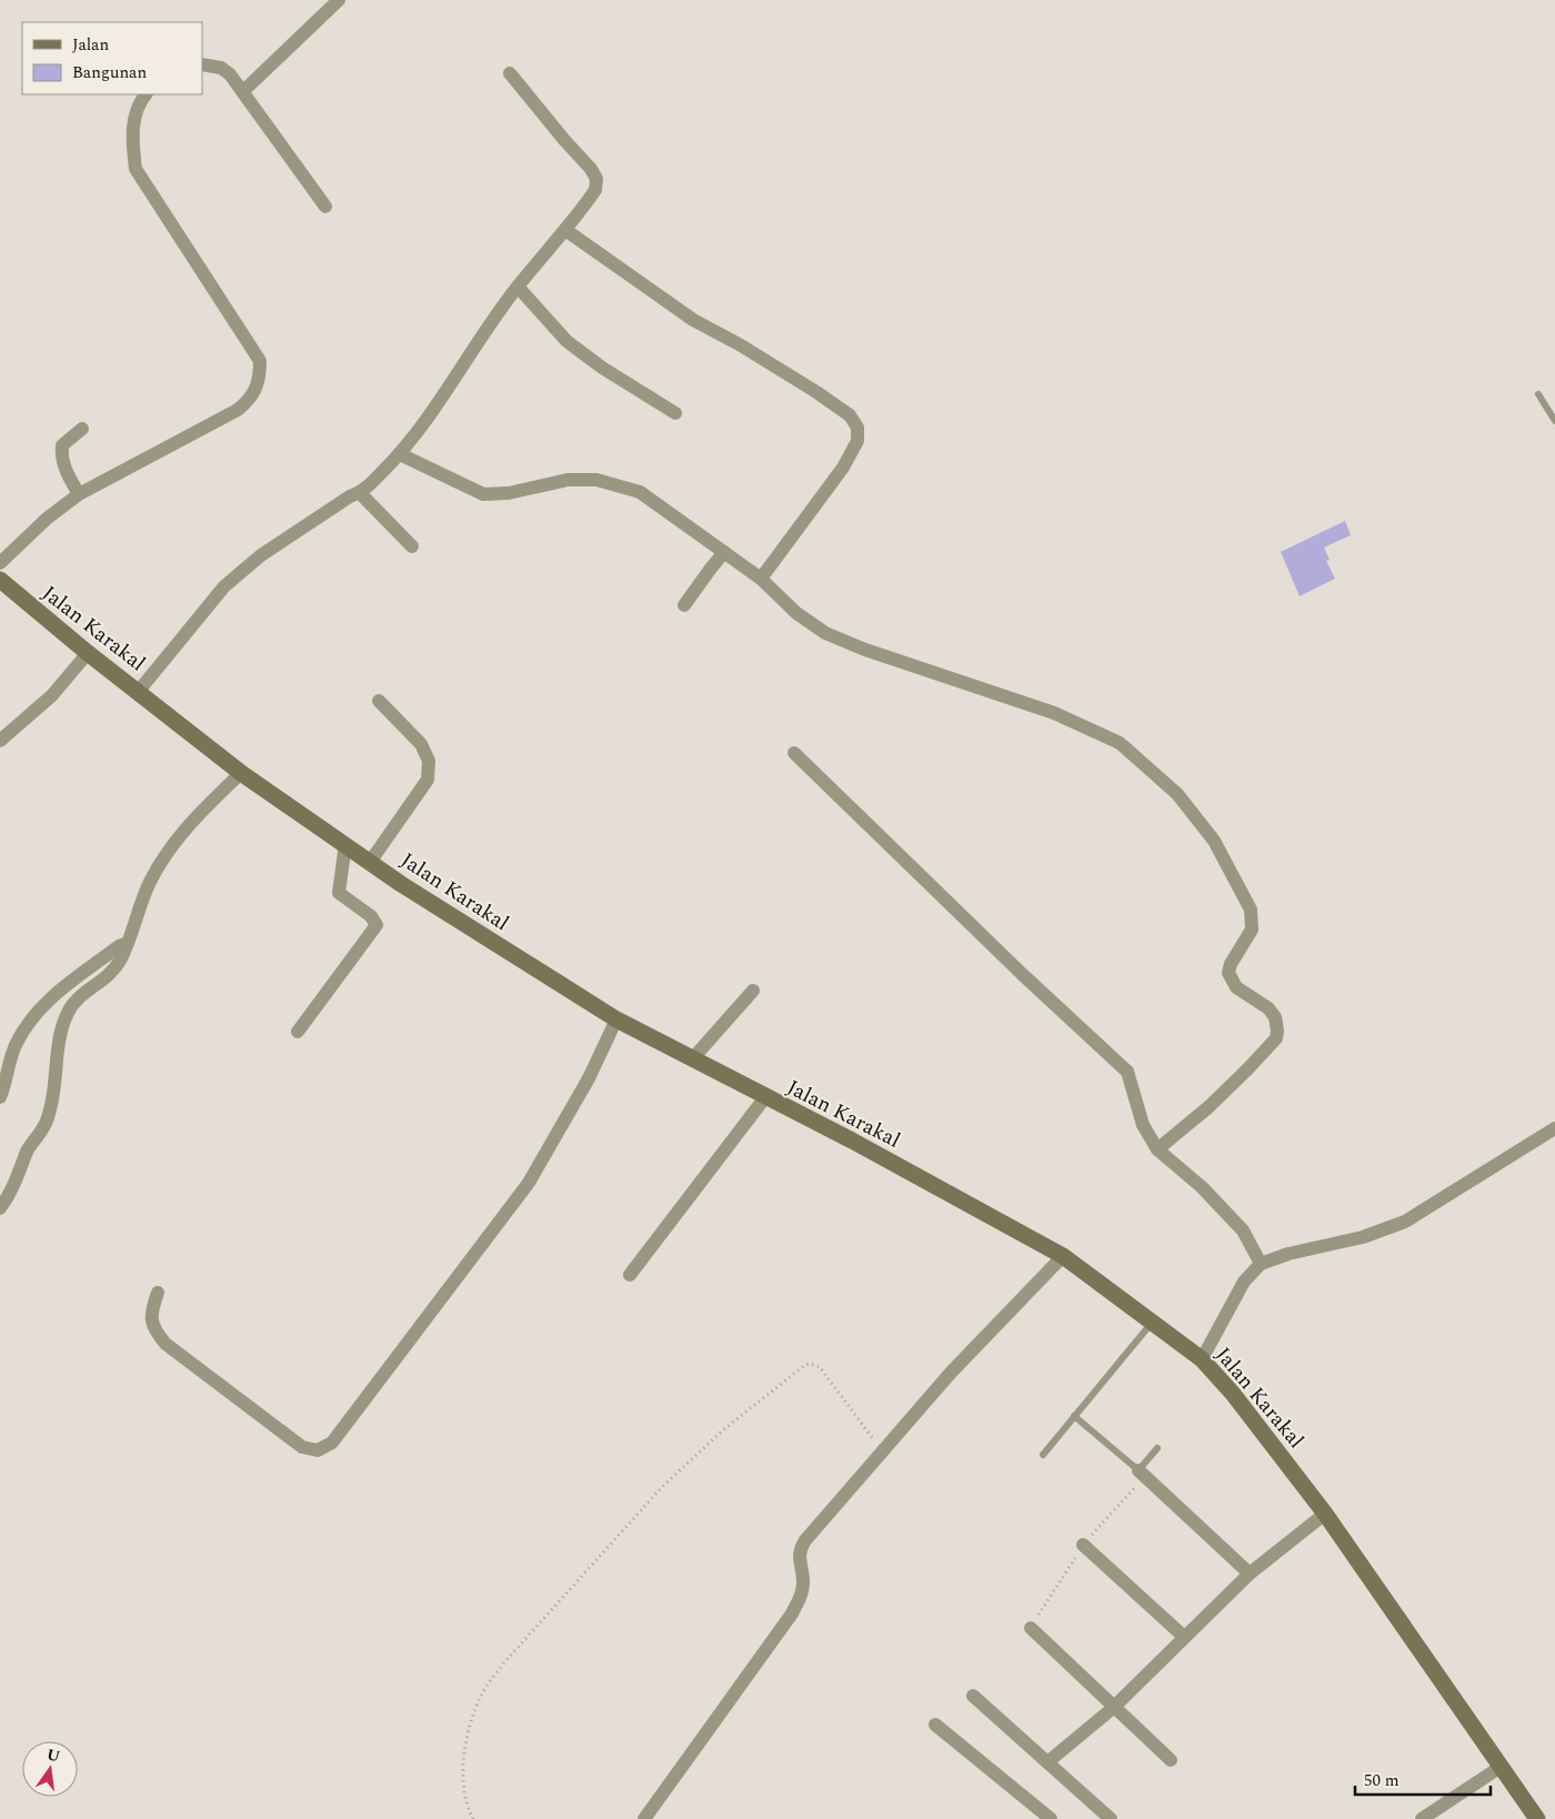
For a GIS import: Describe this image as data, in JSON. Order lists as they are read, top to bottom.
{
  "streets": {
    "main road": ["Jalan Karakal"]
  },
  "legend": ["Jalan", "Bangunan"],
  "scale_bar": "50 m",
  "north": "top"
}
